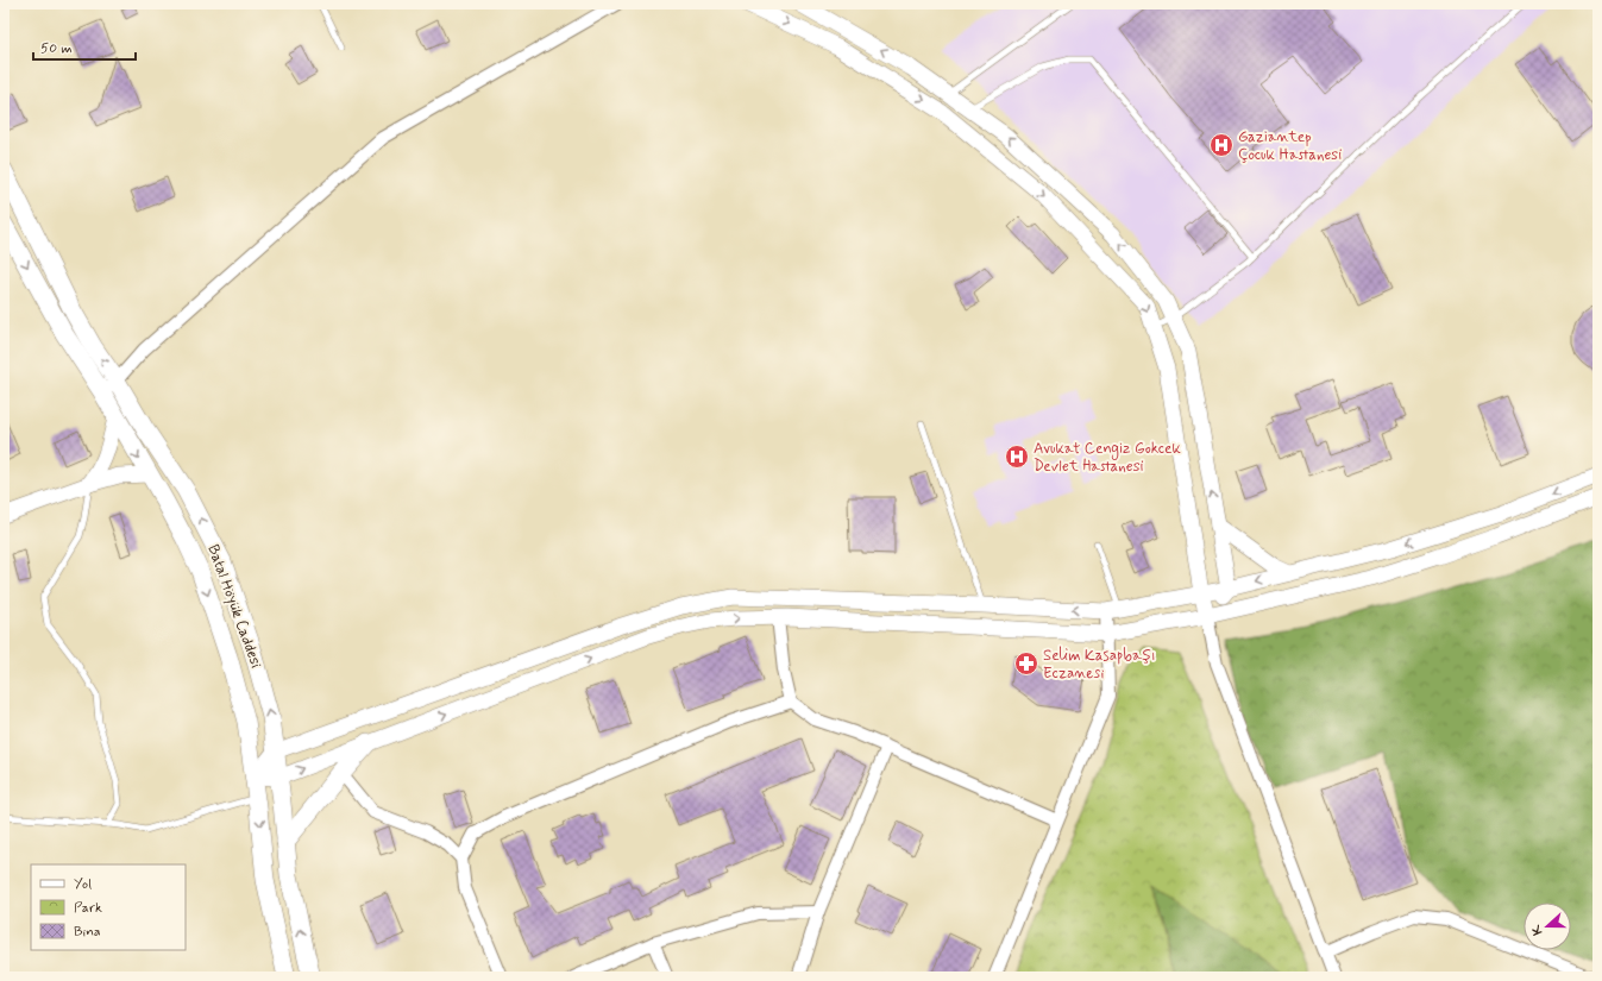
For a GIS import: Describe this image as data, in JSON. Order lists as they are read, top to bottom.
{
  "streets": {
    "main road": ["Batal Höyük Caddesi"]
  },
  "places": {
    "hospital": ["Gaziantep Çocuk Hastanesi", "Avukat Cengiz Gokcek Devlet Hastanesi"],
    "pharmacy": ["Selim Kasapbaşı Eczanesi"]
  },
  "legend": ["Yol", "Park", "Bina"],
  "scale_bar": "50 m",
  "north": "left"
}
